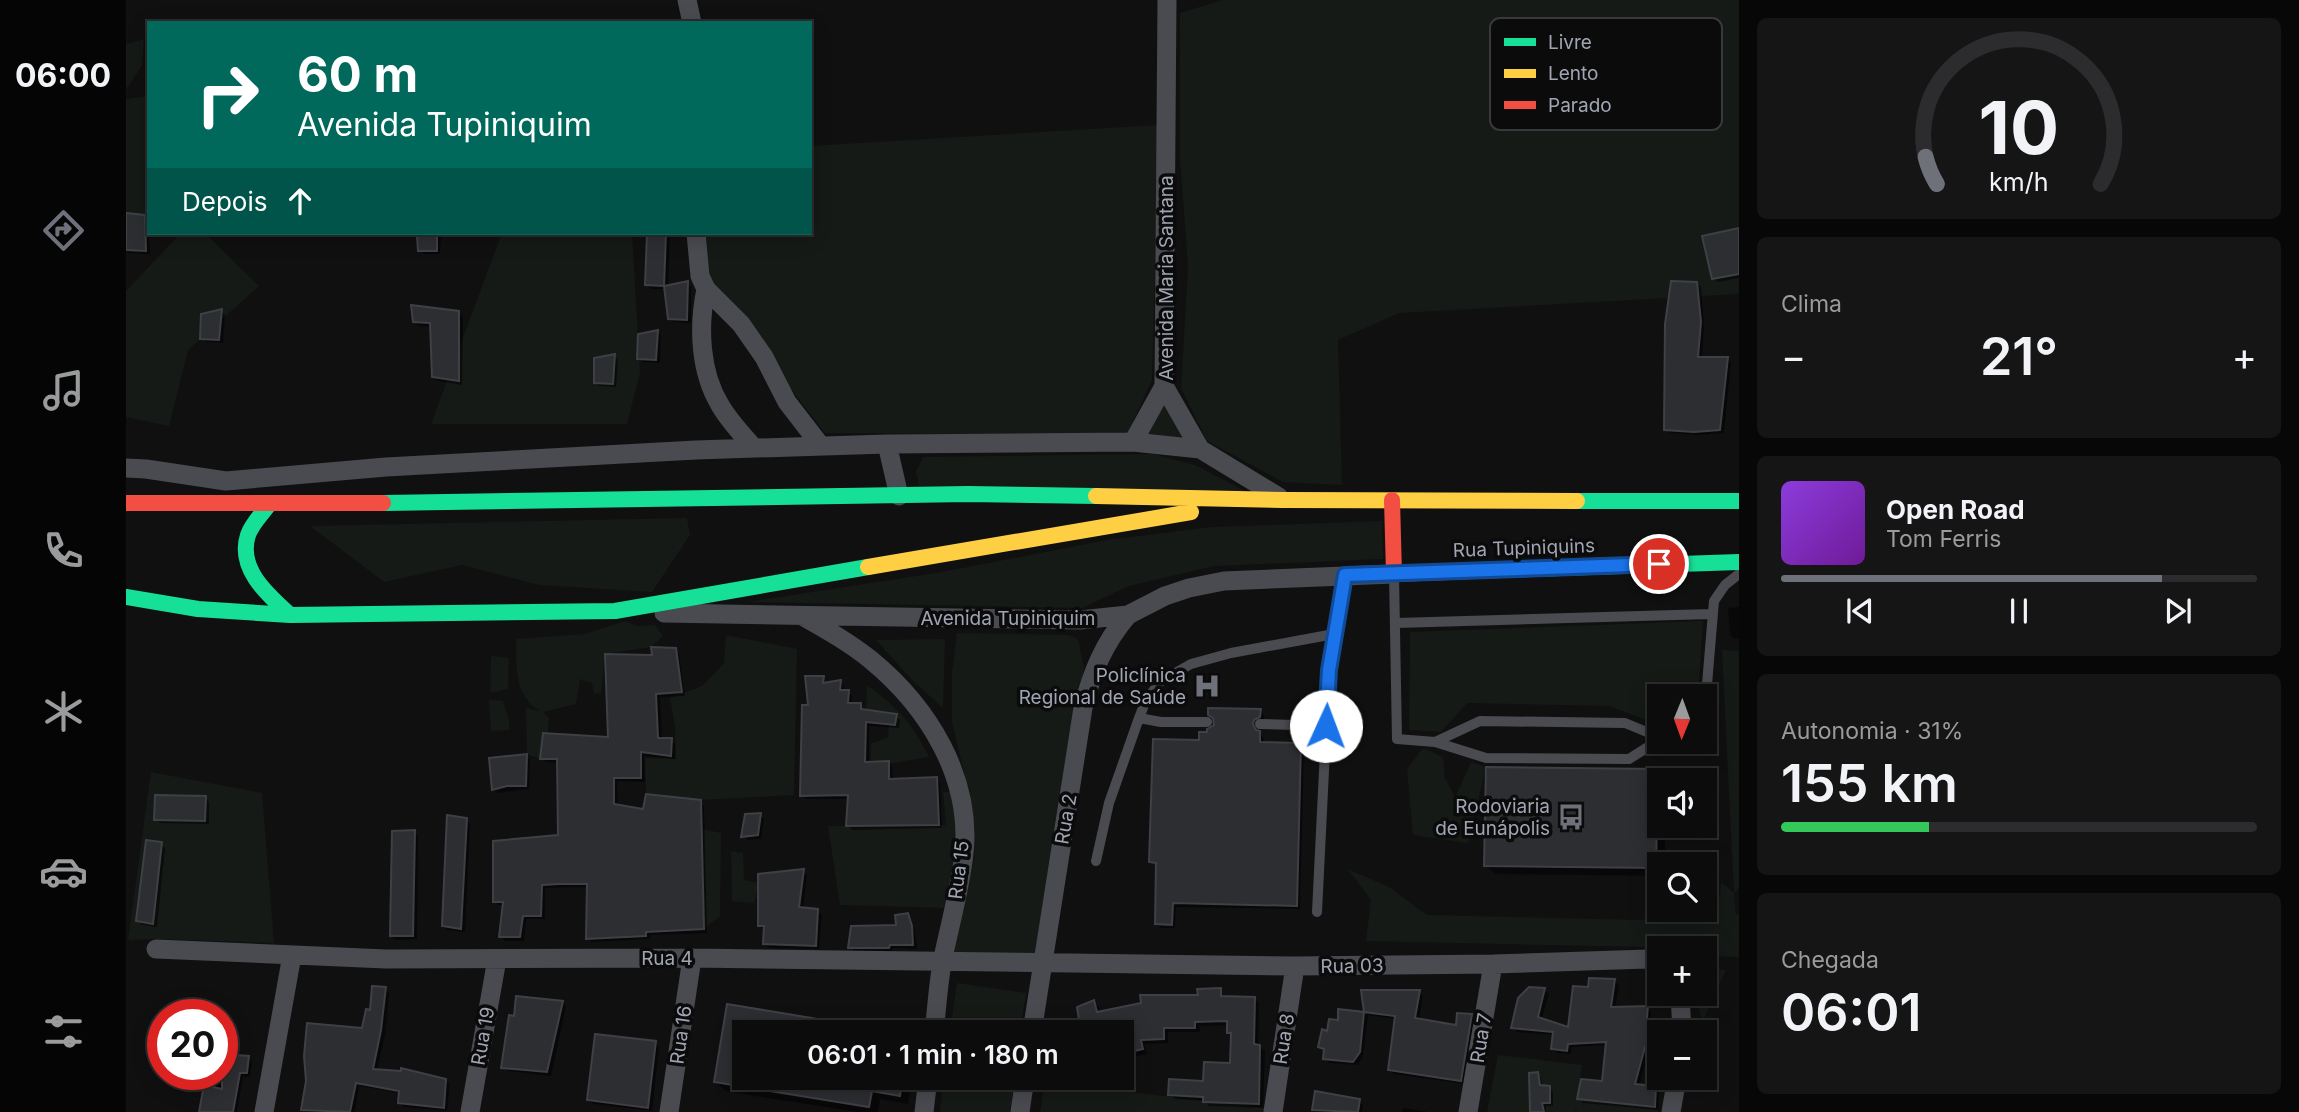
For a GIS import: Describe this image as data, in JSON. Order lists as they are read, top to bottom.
{
  "streets": {
    "main road": ["Rua Tupiniquins"],
    "street": [
      "Avenida Maria Santana",
      "Avenida Tupiniquim",
      "Rua 2",
      "Rua 15",
      "Rua 4",
      "Rua 03",
      "Rua 16",
      "Rua 19",
      "Rua 7",
      "Rua 8"
    ]
  },
  "crossings": [
    ["Rua Tupiniquins", "Avenida Tupiniquim"],
    ["Avenida Tupiniquim", "Rua 2"],
    ["Avenida Tupiniquim", "Rua 15"],
    ["Rua 2", "Rua 4"],
    ["Rua 2", "Rua 03"],
    ["Rua 15", "Rua 4"],
    ["Rua 4", "Rua 03"],
    ["Rua 4", "Rua 16"],
    ["Rua 4", "Rua 19"],
    ["Rua 03", "Rua 7"],
    ["Rua 03", "Rua 8"]
  ],
  "places": {
    "hospital": ["Policlínica Regional de Saúde"],
    "bus stop": ["Rodoviaria de Eunápolis"]
  },
  "legend": ["Livre", "Lento", "Parado"],
  "north": "bottom",
  "page": {
    "tabs": "06:00",
    "turn": ["60 m", "Avenida Tupiniquim"],
    "then": "Depois",
    "tile": [
      "Clima",
      ["Autonomia · 31%", "155 km"],
      ["Chegada", "06:01"]
    ],
    "heat": ["−", "21°", "+"],
    "song": ["Open Road", "Tom Ferris"],
    "map_buttons": ["+", "−"],
    "limit": "20",
    "trip": "06:01 · 1 min · 180 m",
    "gauge": ["10", "km/h"]
  }
}
